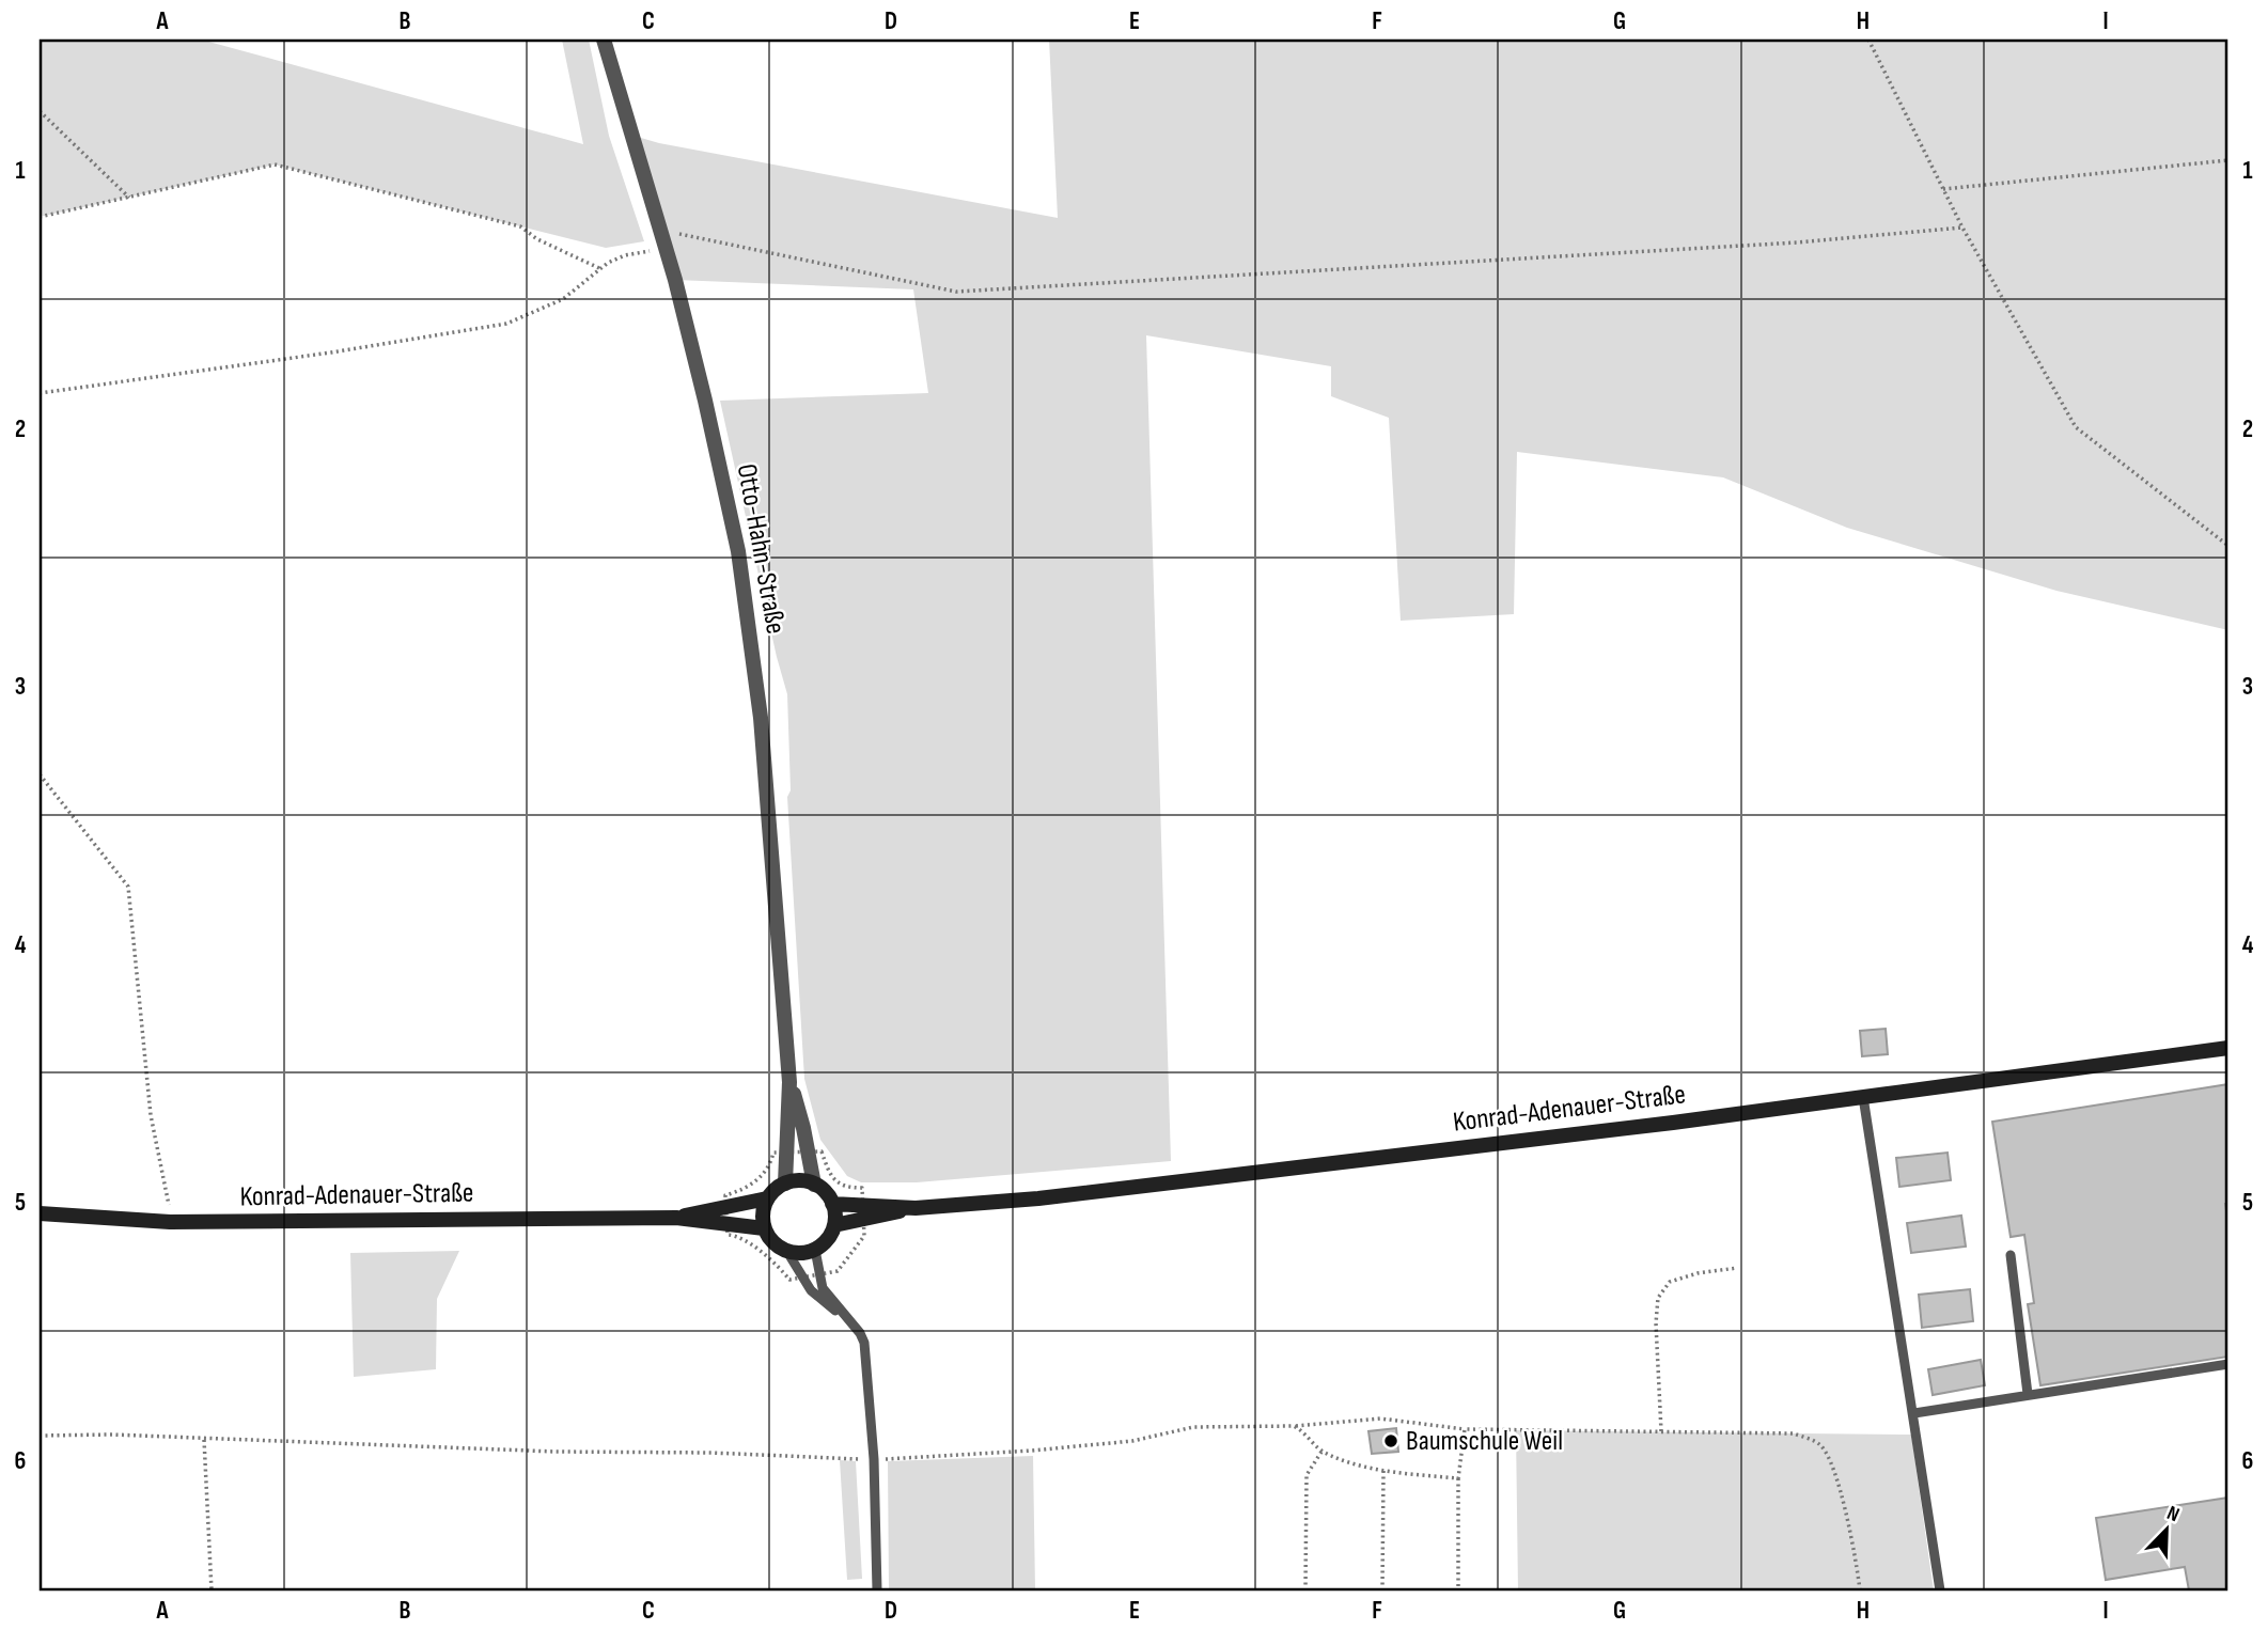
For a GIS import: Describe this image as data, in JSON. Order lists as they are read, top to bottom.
{
  "streets": {
    "main road": ["Konrad-Adenauer-Straße"],
    "street": ["Otto-Hahn-Straße"]
  },
  "crossings": [
    ["Otto-Hahn-Straße", "Konrad-Adenauer-Straße"]
  ],
  "places": ["Baumschule Weil"],
  "north": "top right",
  "grid": {
    "columns": [
      "A",
      "B",
      "C",
      "D",
      "E",
      "F",
      "G",
      "H",
      "I"
    ],
    "rows": [
      "1",
      "2",
      "3",
      "4",
      "5",
      "6"
    ]
  }
}
